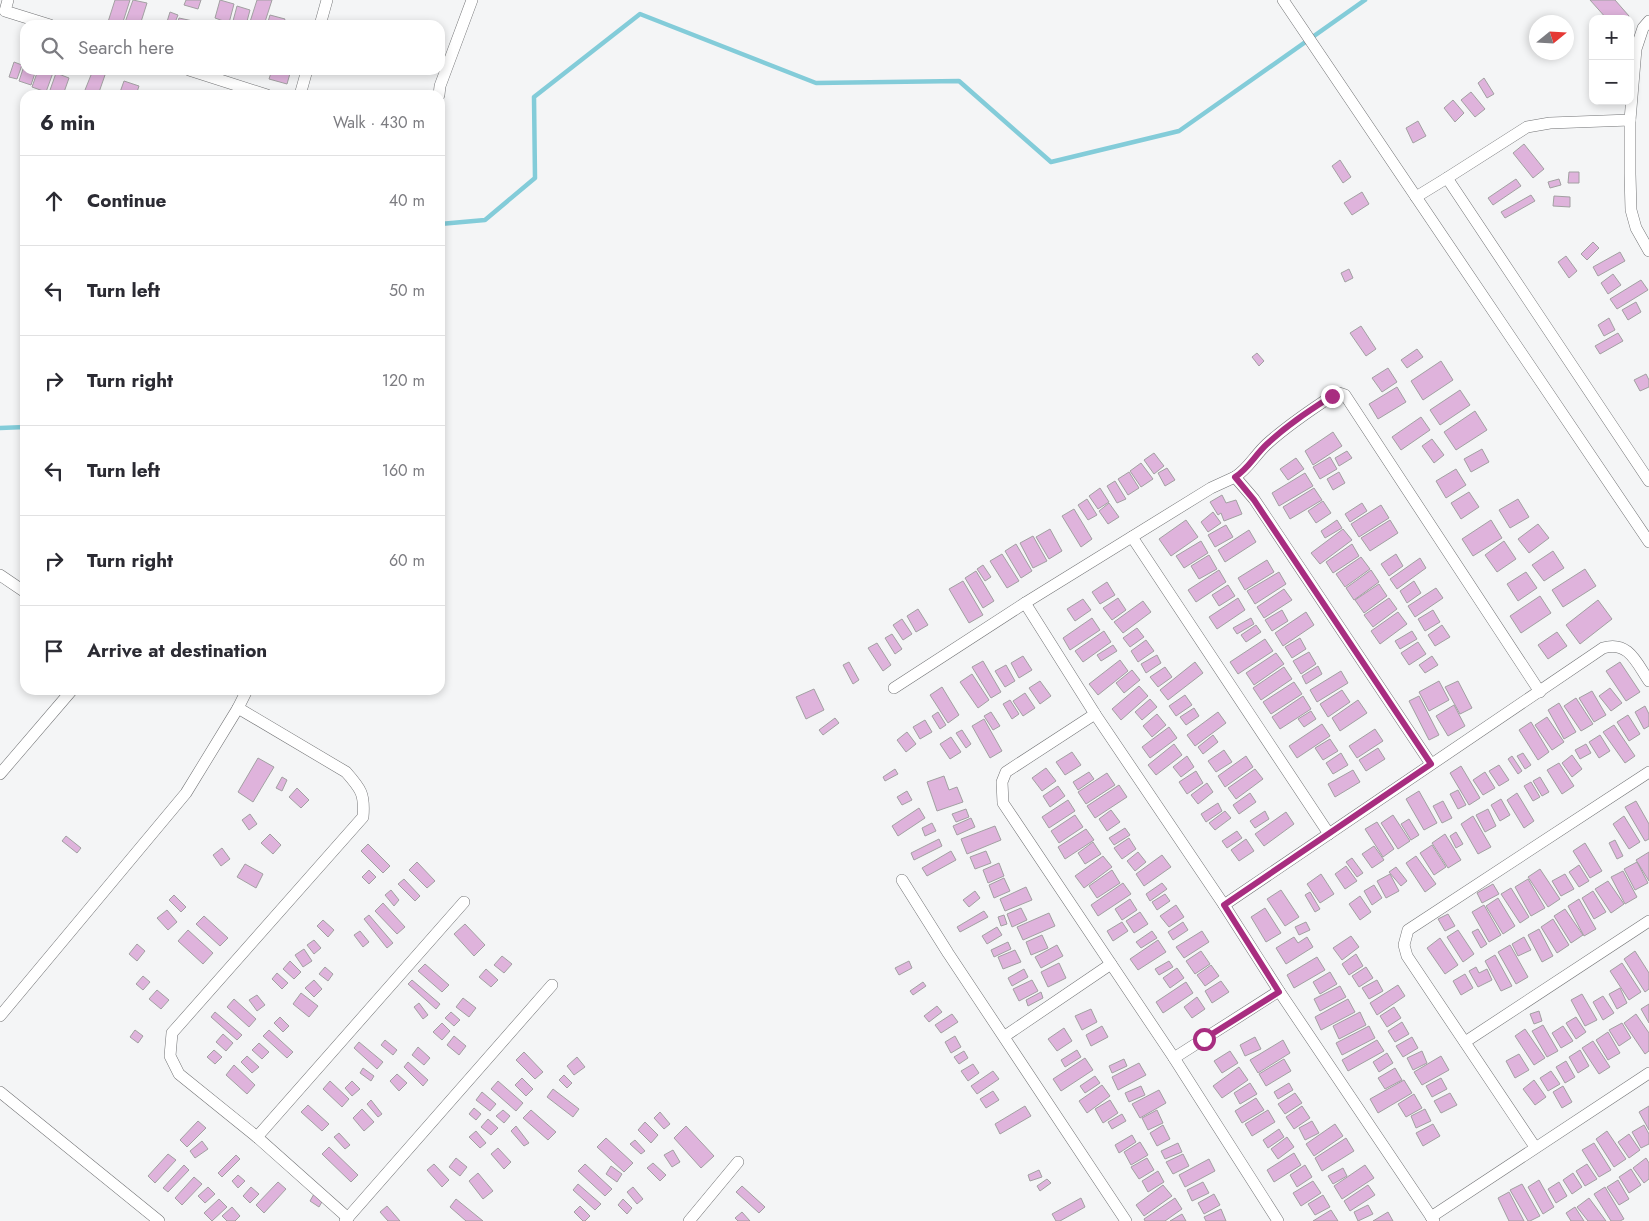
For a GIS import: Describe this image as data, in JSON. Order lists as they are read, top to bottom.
{
  "north": "right",
  "page": {
    "map_buttons": ["+", "−"],
    "search": "Search here",
    "heading": ["6 min", "Walk · 430 m"],
    "list": [
      ["Continue", "40 m"],
      ["Turn left", "50 m"],
      ["Turn right", "120 m"],
      ["Turn left", "160 m"],
      ["Turn right", "60 m"],
      "Arrive at destination"
    ]
  }
}
